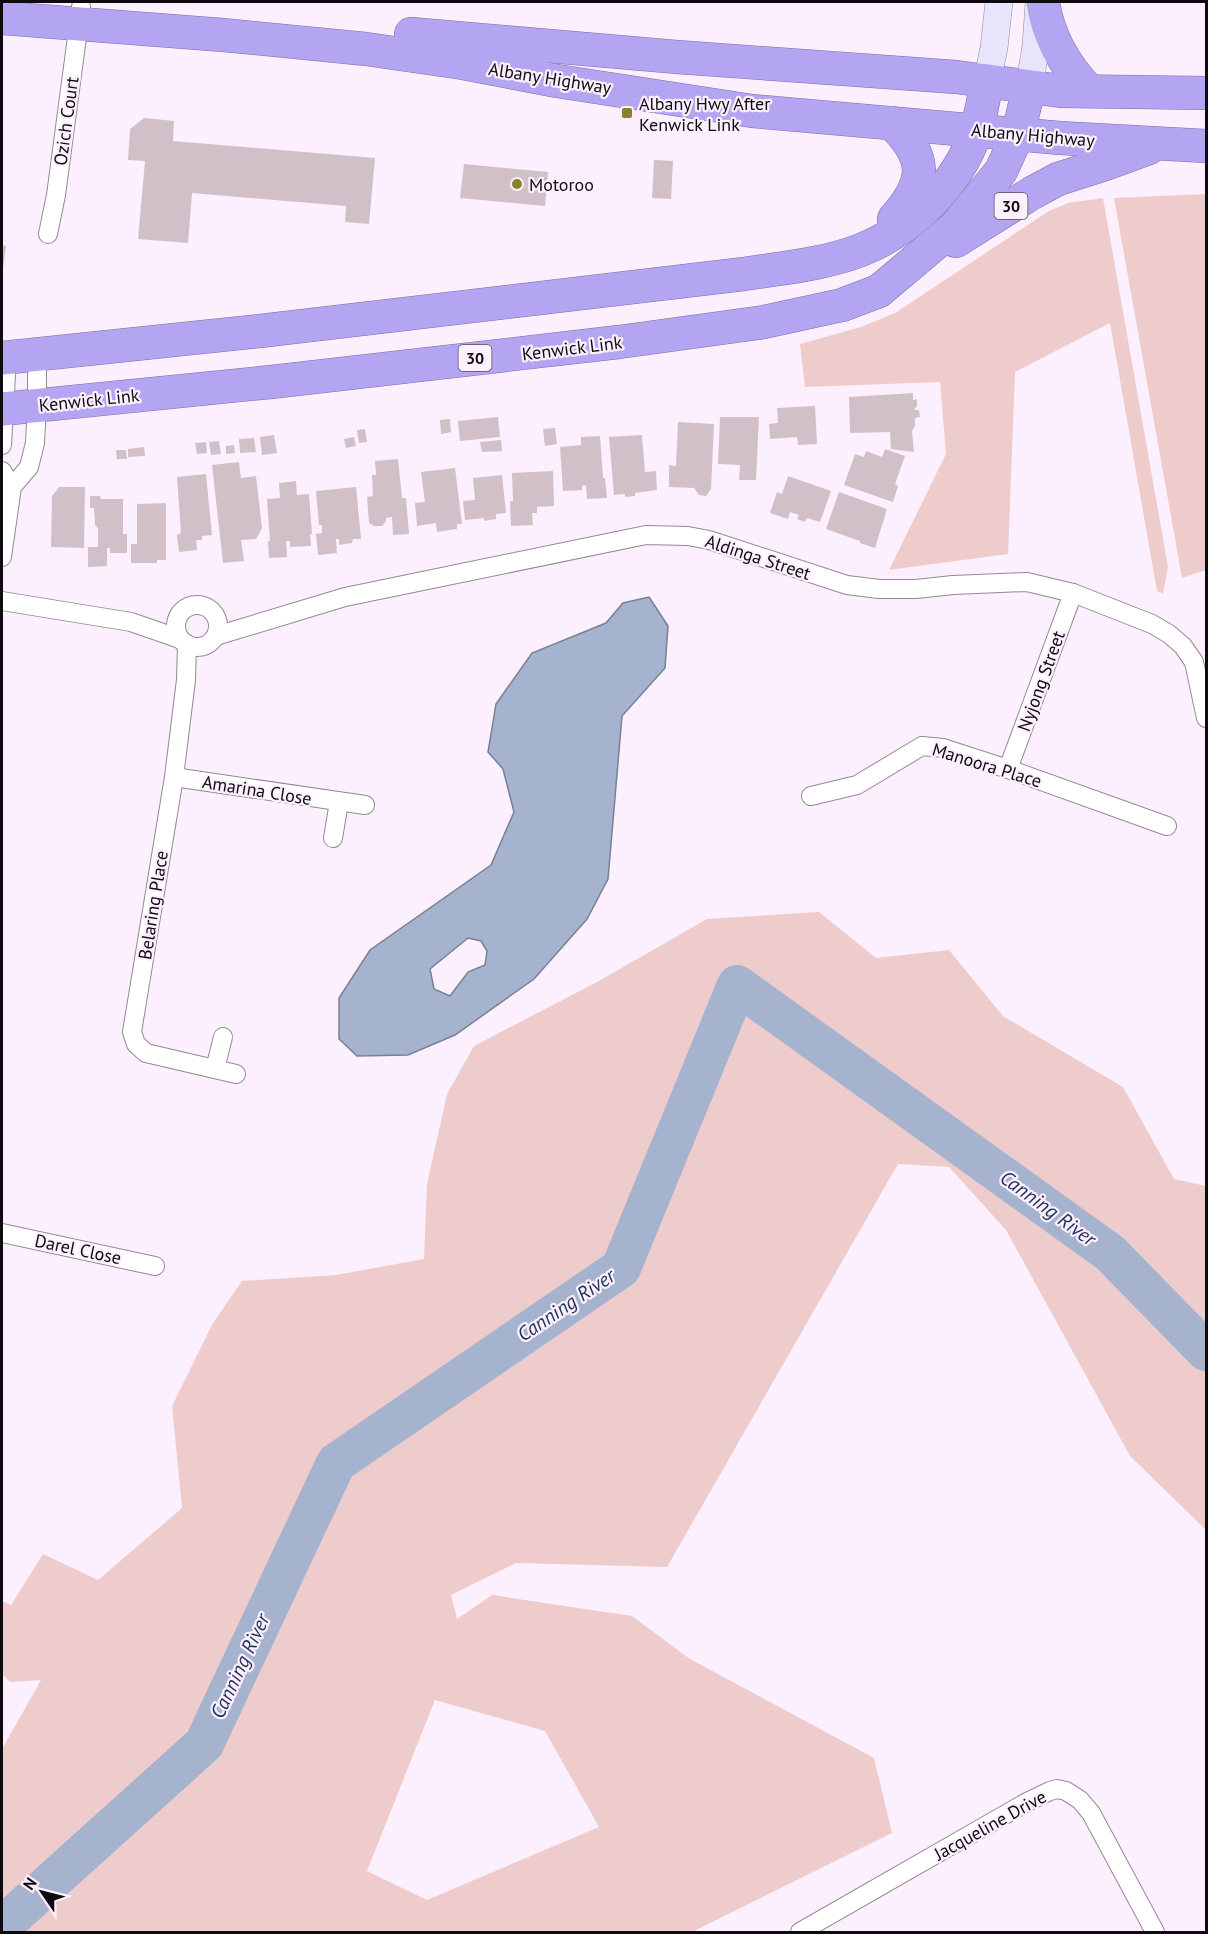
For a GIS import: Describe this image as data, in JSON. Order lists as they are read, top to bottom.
{
  "streets": {
    "highway": ["Albany Highway", "30", "Kenwick Link"],
    "street": [
      "Ozich Court",
      "Aldinga Street",
      "Nyjong Street",
      "Manoora Place",
      "Amarina Close",
      "Belaring Place",
      "Darel Close",
      "Jacqueline Drive"
    ]
  },
  "crossings": [
    ["Albany Highway", "Ozich Court"],
    ["Albany Highway", "30"],
    ["Albany Highway", "Kenwick Link"],
    ["30", "Kenwick Link"],
    ["Aldinga Street", "Nyjong Street"],
    ["Aldinga Street", "Belaring Place"],
    ["Nyjong Street", "Manoora Place"],
    ["Amarina Close", "Belaring Place"]
  ],
  "water": ["Canning River"],
  "places": {
    "transit": ["Albany Hwy After Kenwick Link"],
    "other": ["Motoroo"]
  },
  "north": "top left"
}
